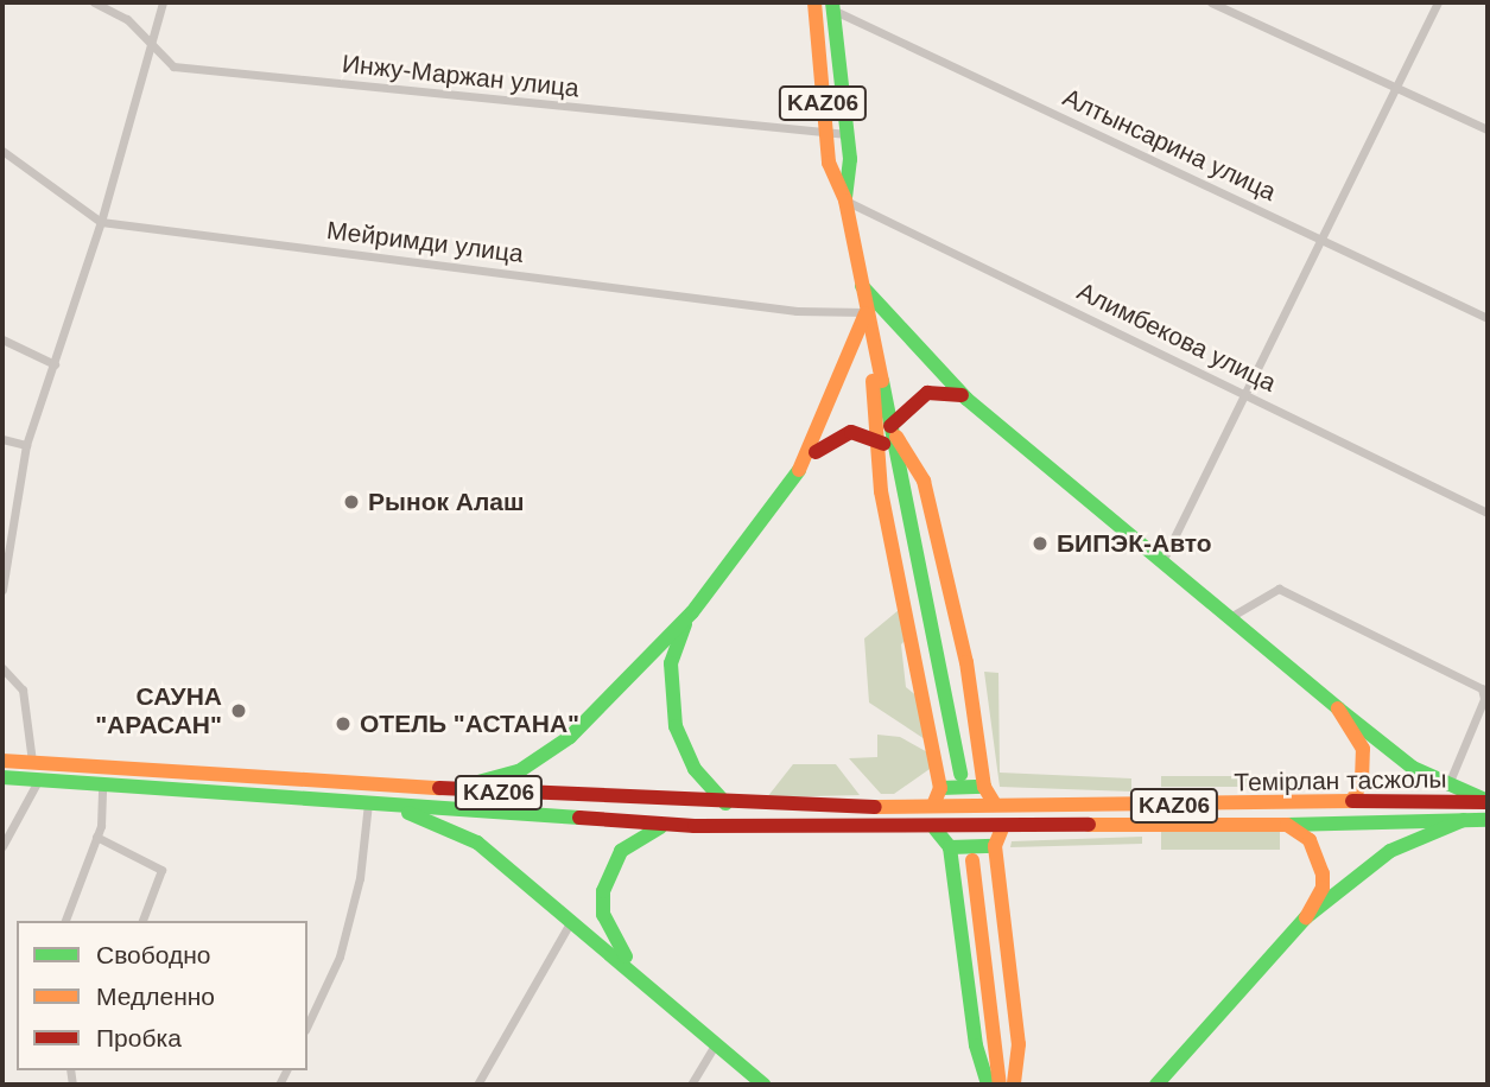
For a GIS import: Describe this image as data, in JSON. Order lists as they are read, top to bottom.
{
  "streets": {
    "main road": ["KАZ06", "Темірлан тасжолы"],
    "street": [
      "Инжу-Маржан улица",
      "Алтынсарина улица",
      "Мейримди улица",
      "Алимбекова улица"
    ]
  },
  "crossings": [
    ["Инжу-Маржан улица", "KАZ06"],
    ["KАZ06", "Алтынсарина улица"],
    ["KАZ06", "Мейримди улица"],
    ["KАZ06", "Алимбекова улица"],
    ["KАZ06", "Темірлан тасжолы"]
  ],
  "places": [
    "Рынок Алаш",
    "БИПЭК-Авто",
    "САУНА \"АРАСАН\"",
    "ОТЕЛЬ \"АСТАНА\""
  ],
  "legend": ["Свободно", "Медленно", "Пробка"]
}
